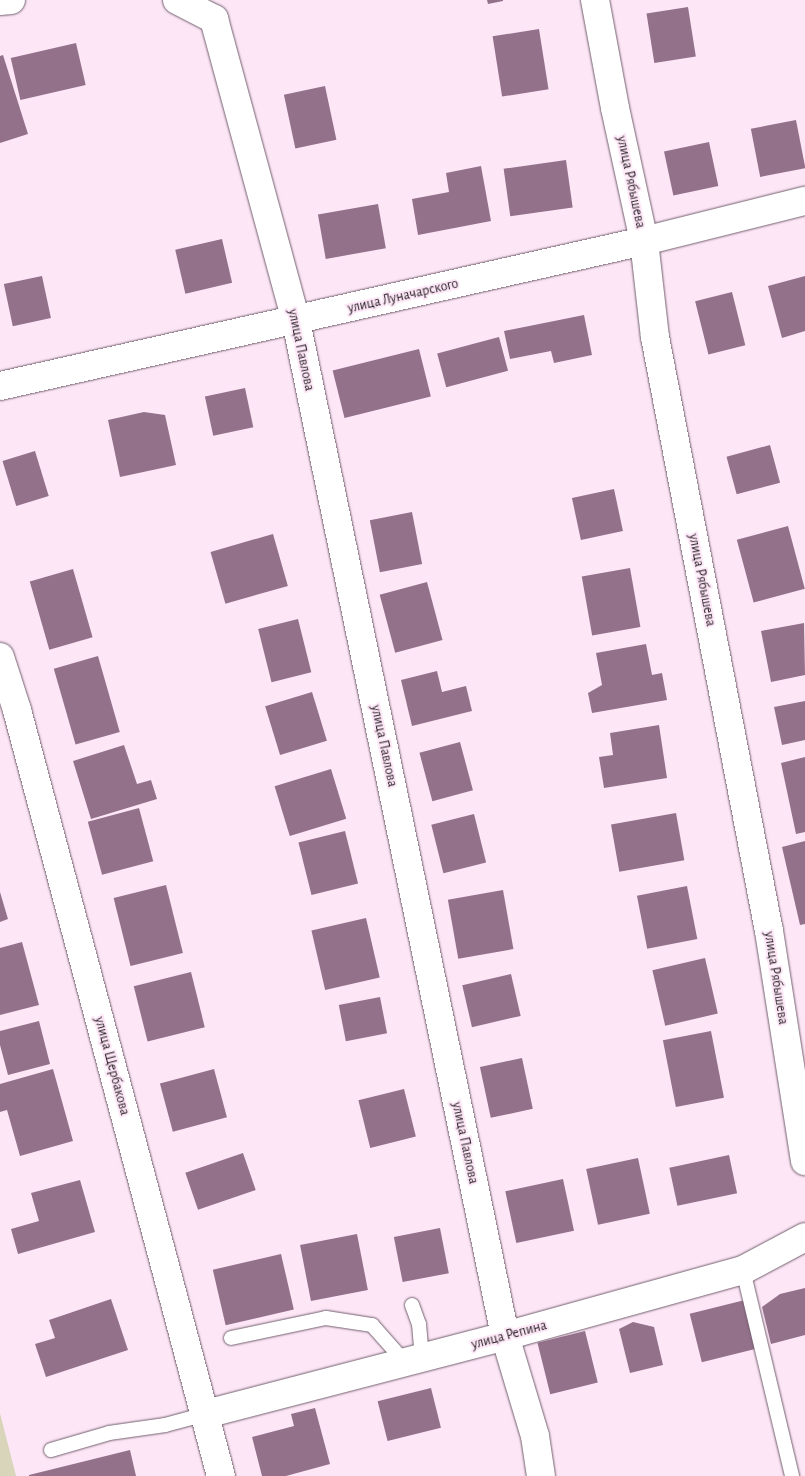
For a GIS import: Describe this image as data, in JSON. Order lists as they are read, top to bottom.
{
  "streets": {
    "street": [
      "улица Рябышева",
      "улица Луначарского",
      "улица Павлова",
      "улица Щербакова",
      "улица Репина"
    ]
  },
  "crossings": [
    ["улица Рябышева", "улица Луначарского"],
    ["улица Луначарского", "улица Павлова"],
    ["улица Павлова", "улица Репина"],
    ["улица Щербакова", "улица Репина"]
  ]
}
